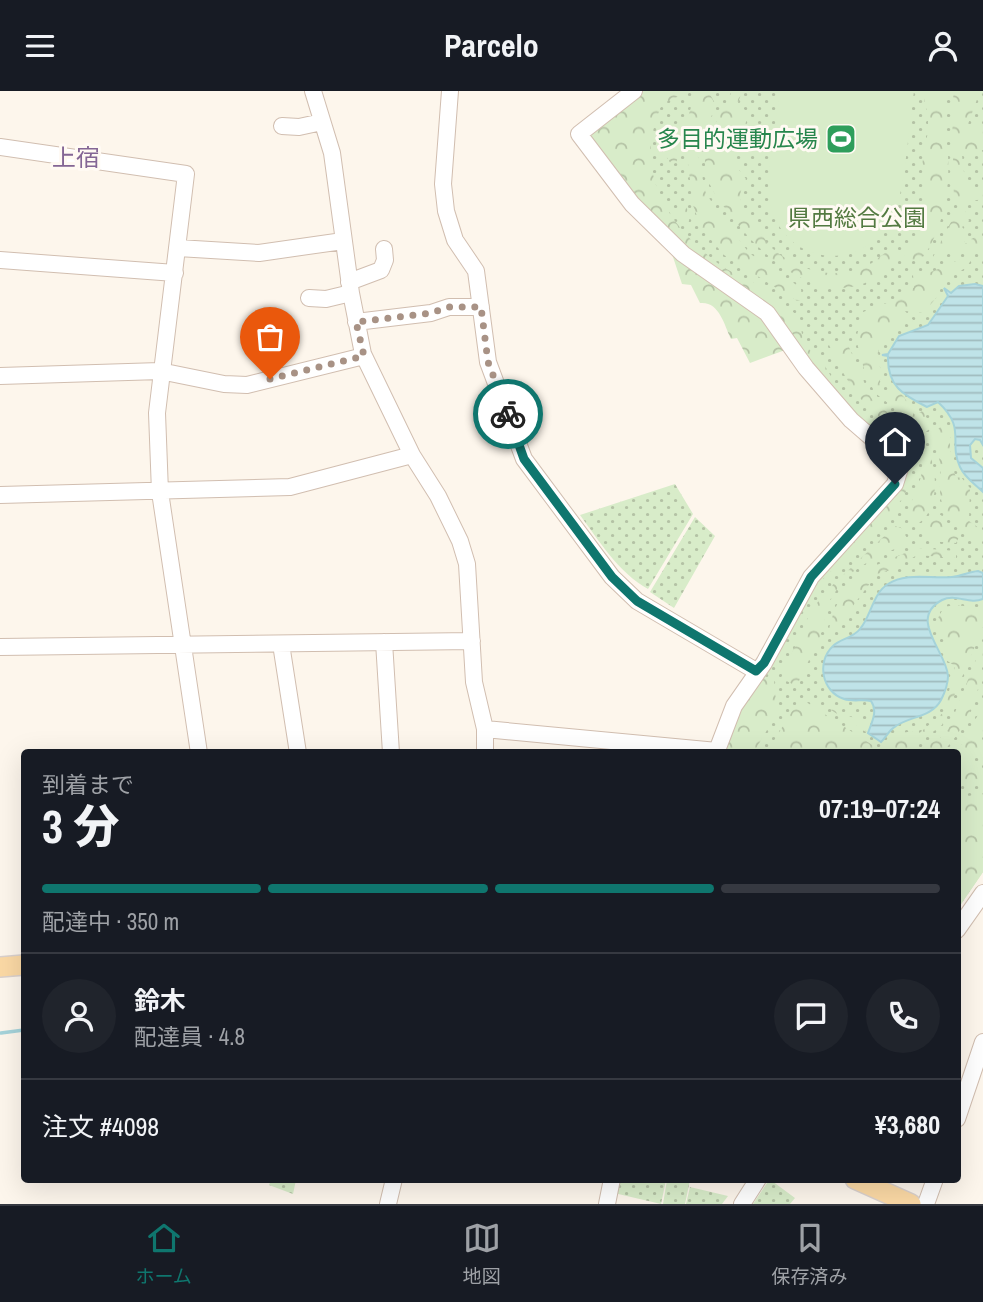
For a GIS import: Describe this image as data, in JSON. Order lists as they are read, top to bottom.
{
  "districts": ["上宿"],
  "parks": ["県西総合公園"],
  "places": {
    "sports": ["多目的運動広場"]
  },
  "page": {
    "header": "Parcelo",
    "heading": ["3 分", "到着まで", "07:19–07:24"],
    "panel": [
      "鈴木",
      "配達員 · 4.8",
      "注文 #4098",
      "¥3,680"
    ],
    "bar": "配達中 · 350 m",
    "tabs": ["ホーム", "地図", "保存済み"]
  }
}
